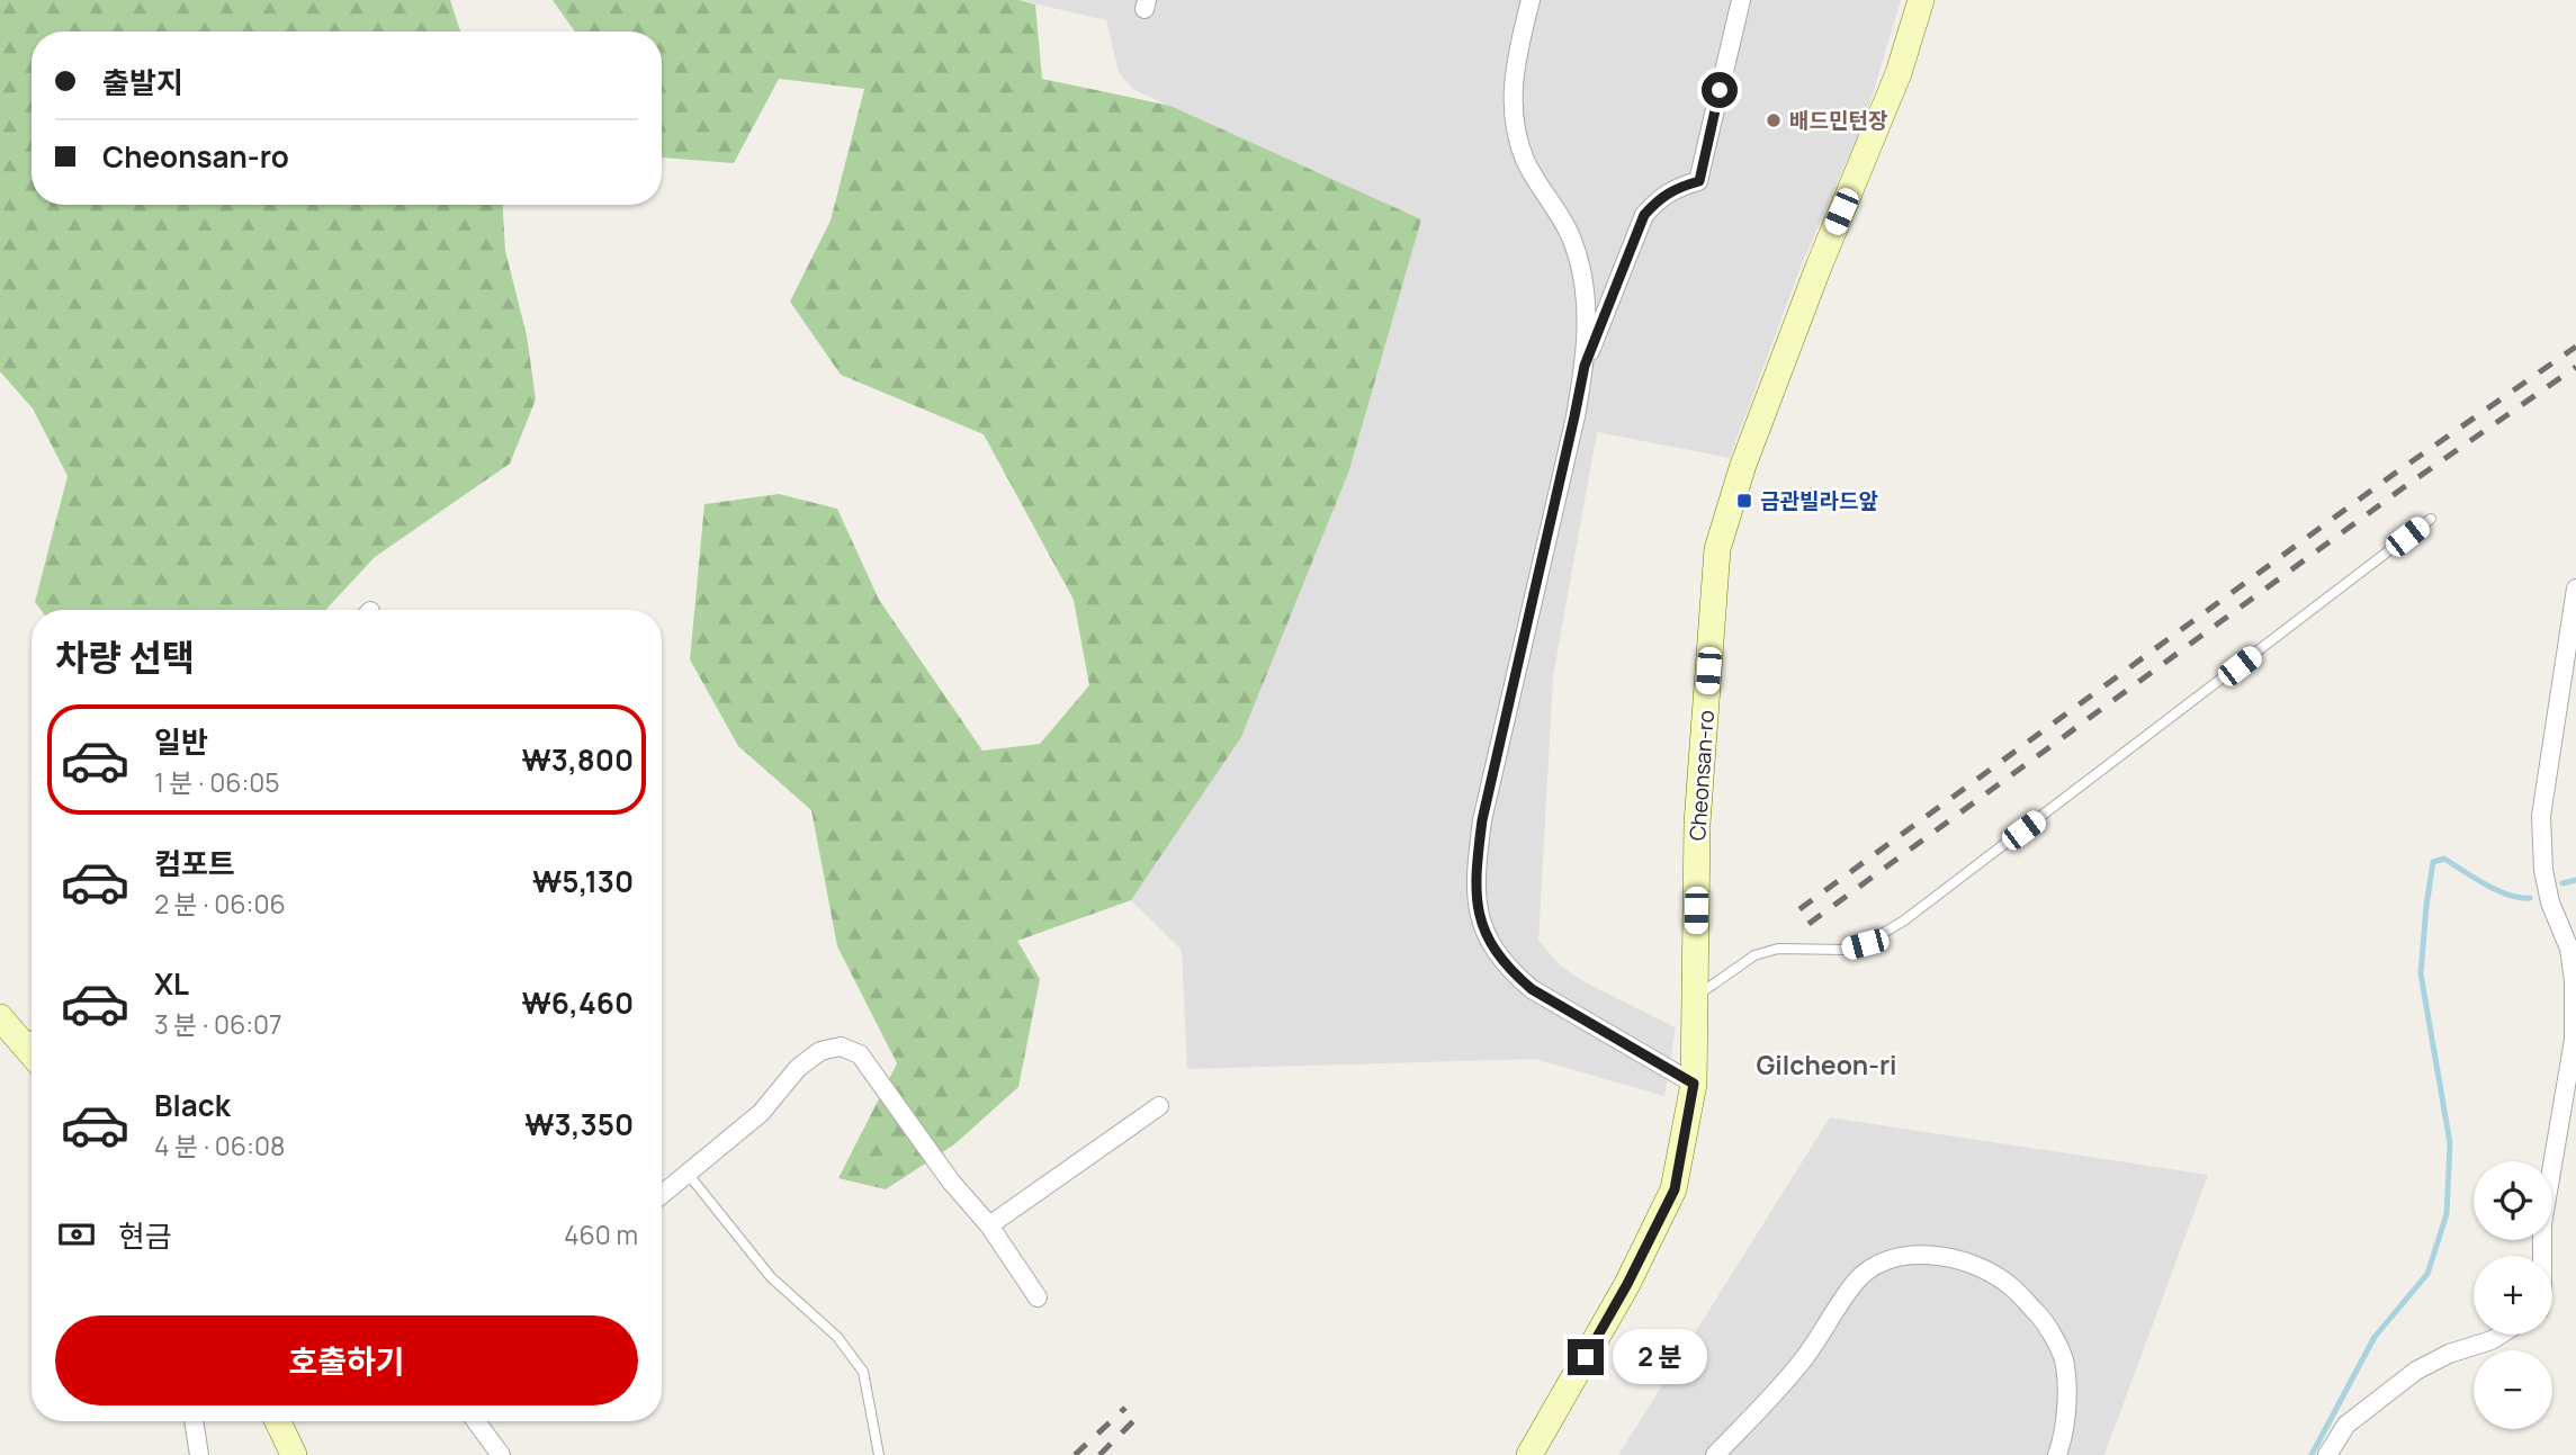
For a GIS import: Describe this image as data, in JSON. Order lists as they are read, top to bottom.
{
  "streets": {
    "street": ["Cheonsan-ro"]
  },
  "districts": ["Gilcheon-ri"],
  "places": {
    "other": ["배드민턴장"],
    "transit": ["금관빌라드앞"]
  },
  "page": {
    "banner": ["출발지", "Cheonsan-ro"],
    "heading": "차량 선택",
    "list": [
      {
        "name": "일반",
        "note": "1 분 · 06:05",
        "value": "₩3,800"
      },
      {
        "name": "컴포트",
        "note": "2 분 · 06:06",
        "value": "₩5,130"
      },
      {
        "name": "XL",
        "note": "3 분 · 06:07",
        "value": "₩6,460"
      },
      {
        "name": "Black",
        "note": "4 분 · 06:08",
        "value": "₩3,350"
      }
    ],
    "map_buttons": ["+", "−"],
    "pay": ["현금", "460 m"],
    "buttons": "호출하기",
    "bubble": "2 분"
  }
}
